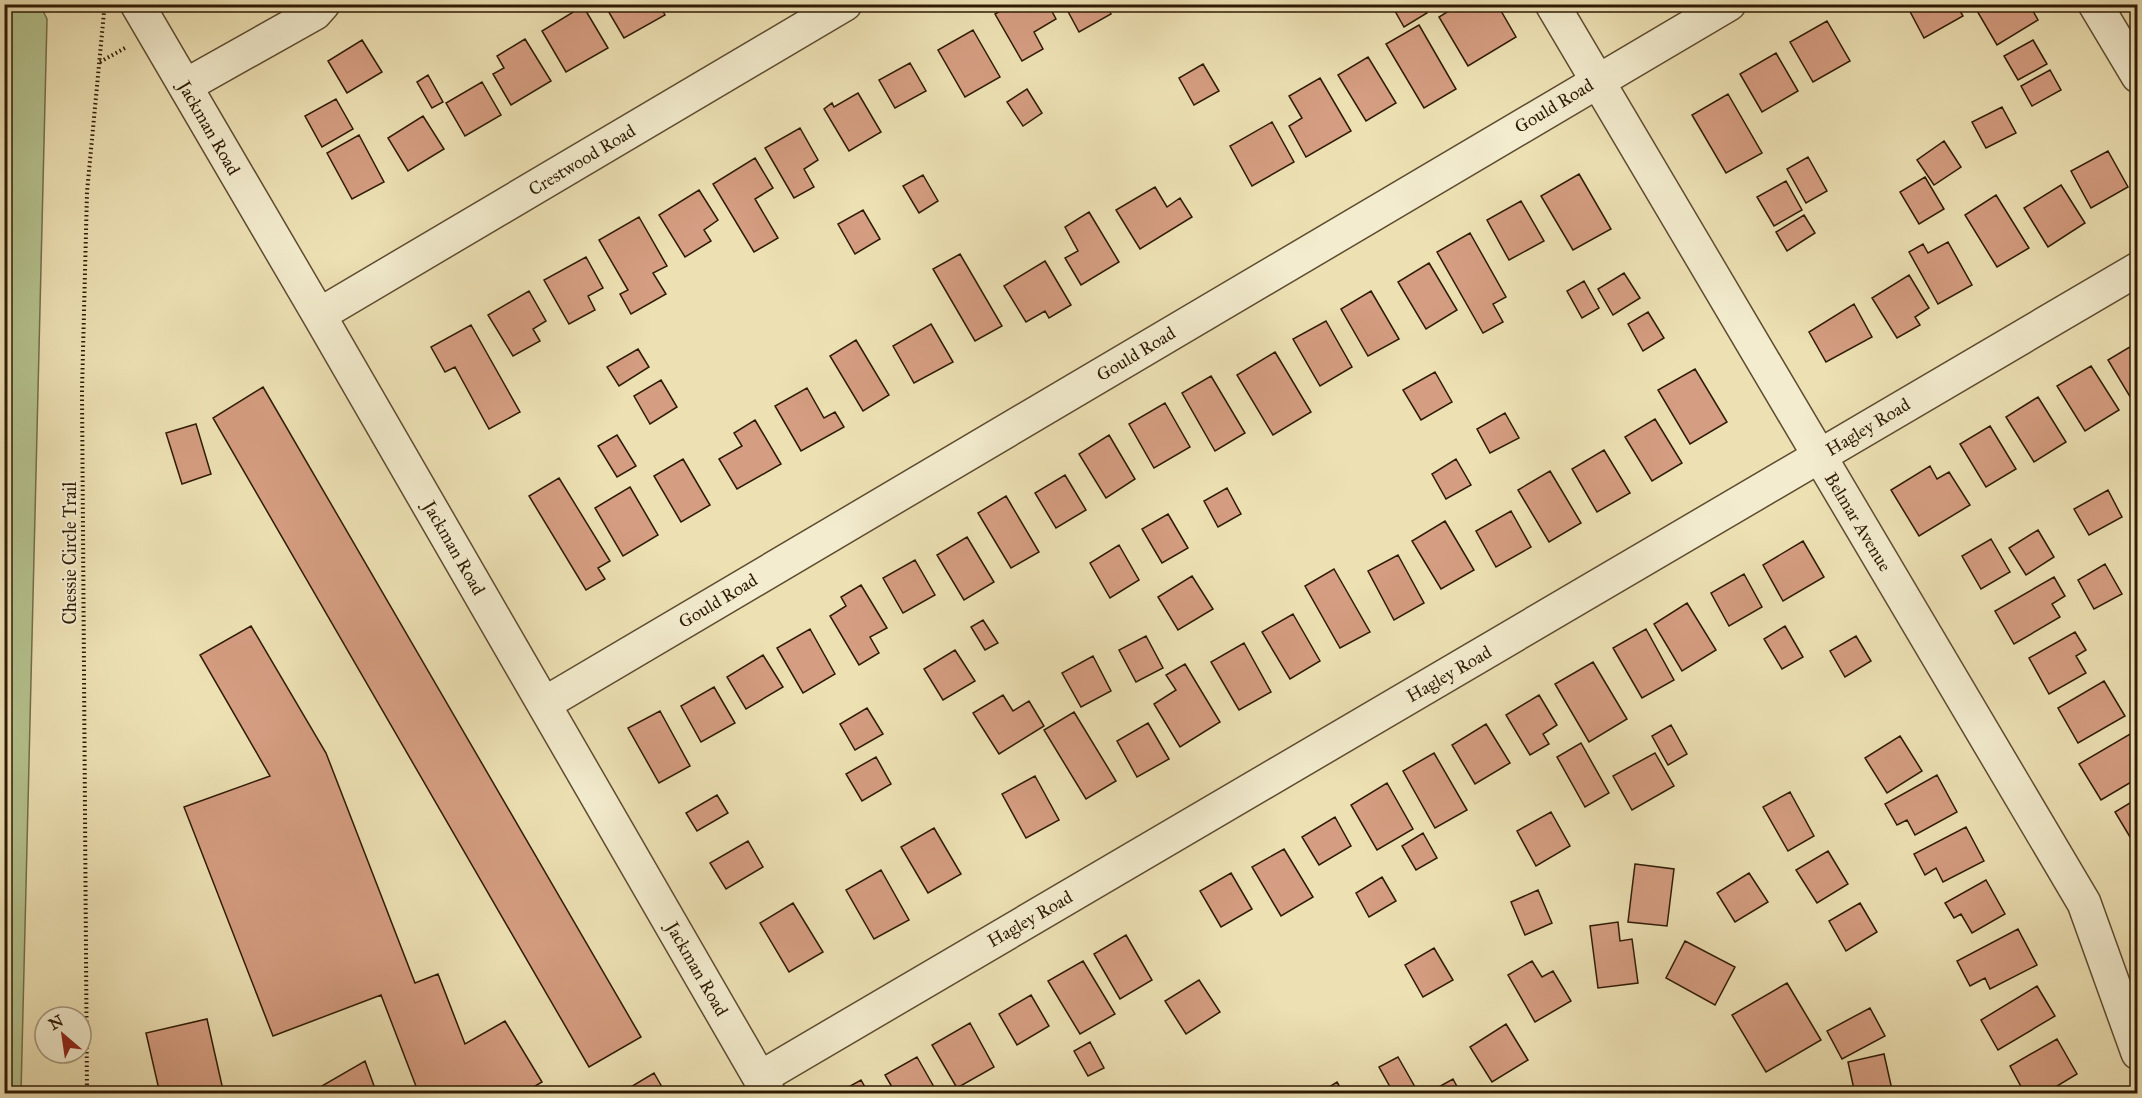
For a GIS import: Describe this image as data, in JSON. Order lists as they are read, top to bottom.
{
  "streets": {
    "street": [
      "Gould Road",
      "Jackman Road",
      "Crestwood Road",
      "Hagley Road",
      "Belmar Avenue"
    ],
    "path": ["Chessie Circle Trail"]
  },
  "crossings": [
    ["Gould Road", "Jackman Road"],
    ["Gould Road", "Belmar Avenue"],
    ["Jackman Road", "Crestwood Road"],
    ["Jackman Road", "Hagley Road"],
    ["Hagley Road", "Belmar Avenue"]
  ],
  "north": "top left"
}
